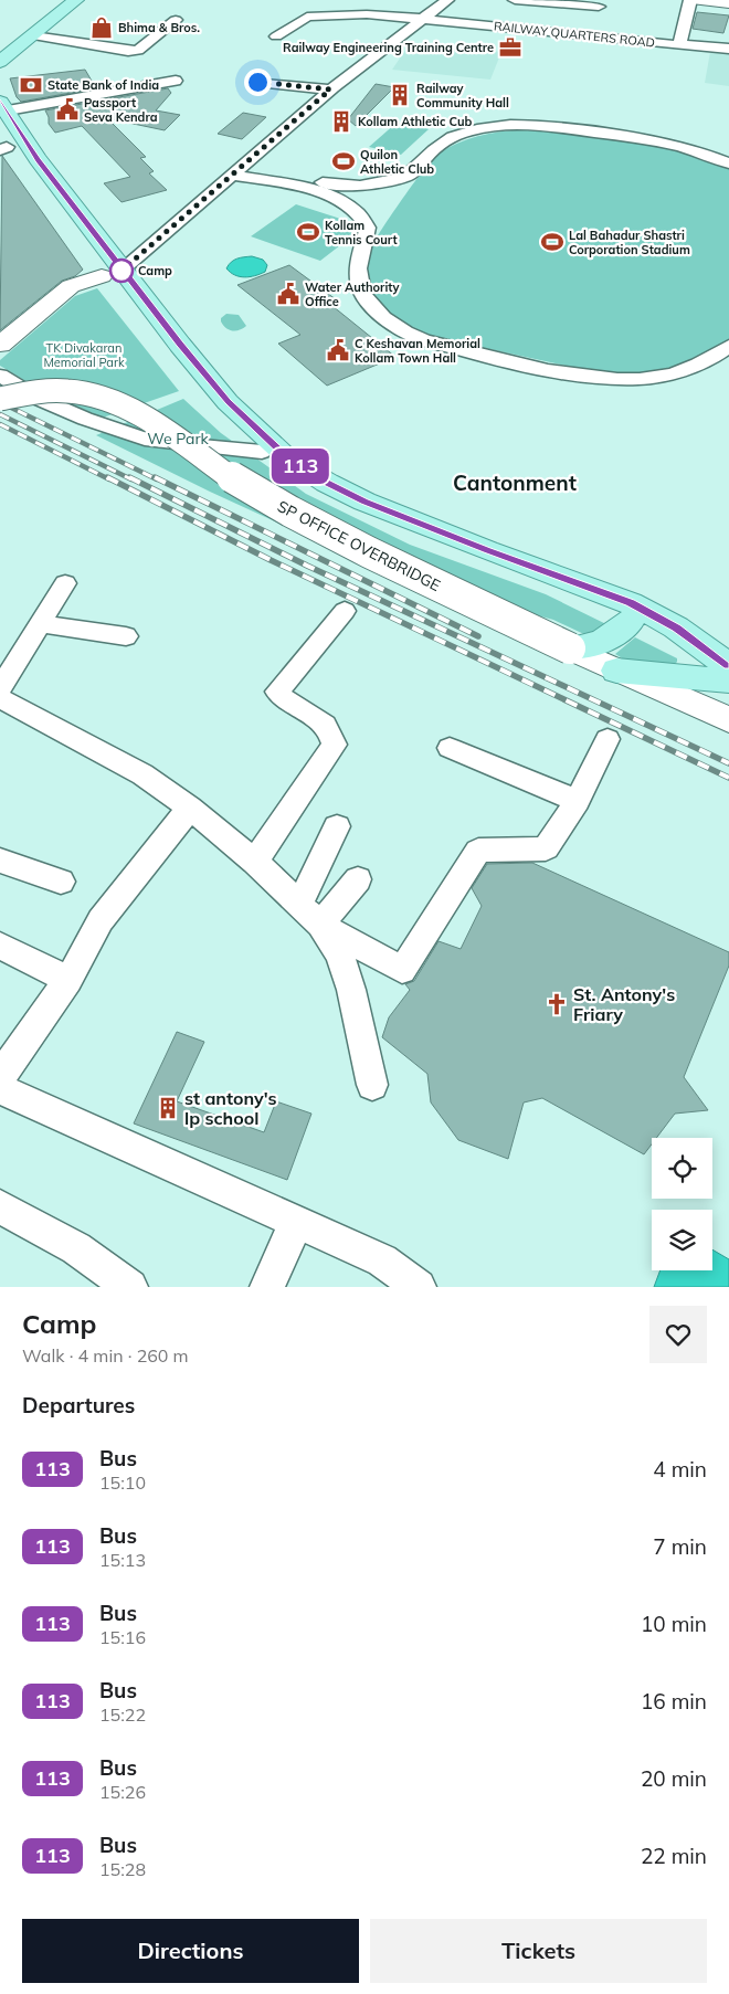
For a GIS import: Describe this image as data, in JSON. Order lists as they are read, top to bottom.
{
  "streets": {
    "main road": ["SP OFFICE OVERBRIDGE"],
    "street": ["RAILWAY QUARTERS ROAD"]
  },
  "districts": ["Cantonment"],
  "parks": ["TK Divakaran Memorial Park", "We Park"],
  "places": {
    "shop": ["Bhima & Bros."],
    "office": ["Railway Engineering Training Centre"],
    "bank": ["State Bank of India"],
    "building": ["Railway Community Hall", "Kollam Athletic Cub", "st antony's lp school"],
    "public building": ["Passport Seva Kendra", "Water Authority Office", "C Keshavan Memorial Kollam Town Hall"],
    "sports": ["Quilon Athletic Club", "Kollam Tennis Court", "Lal Bahadur Shastri Corporation Stadium"],
    "other": ["Camp"],
    "church": ["St. Antony's Friary"]
  },
  "lines": ["bus line 113"],
  "page": {
    "on_map": "113",
    "heading": [
      ["Camp", "Walk · 4 min · 260 m"],
      "Departures"
    ],
    "list": [
      {
        "mark": "113",
        "name": "Bus",
        "note": "15:10",
        "value": "4 min"
      },
      {
        "mark": "113",
        "name": "Bus",
        "note": "15:13",
        "value": "7 min"
      },
      {
        "mark": "113",
        "name": "Bus",
        "note": "15:16",
        "value": "10 min"
      },
      {
        "mark": "113",
        "name": "Bus",
        "note": "15:22",
        "value": "16 min"
      },
      {
        "mark": "113",
        "name": "Bus",
        "note": "15:26",
        "value": "20 min"
      },
      {
        "mark": "113",
        "name": "Bus",
        "note": "15:28",
        "value": "22 min"
      }
    ],
    "buttons": ["Directions", "Tickets"]
  }
}
